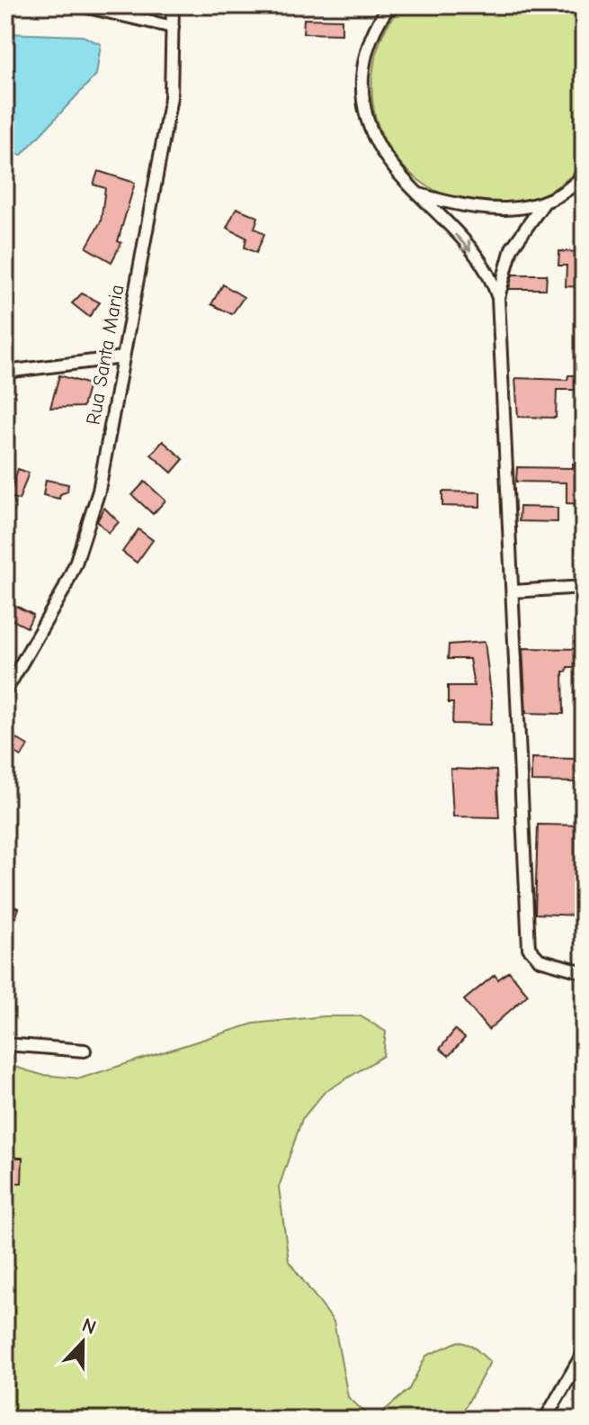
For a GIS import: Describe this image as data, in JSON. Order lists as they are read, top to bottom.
{
  "streets": {
    "street": ["Rua Santa Maria"]
  },
  "north": "top"
}
